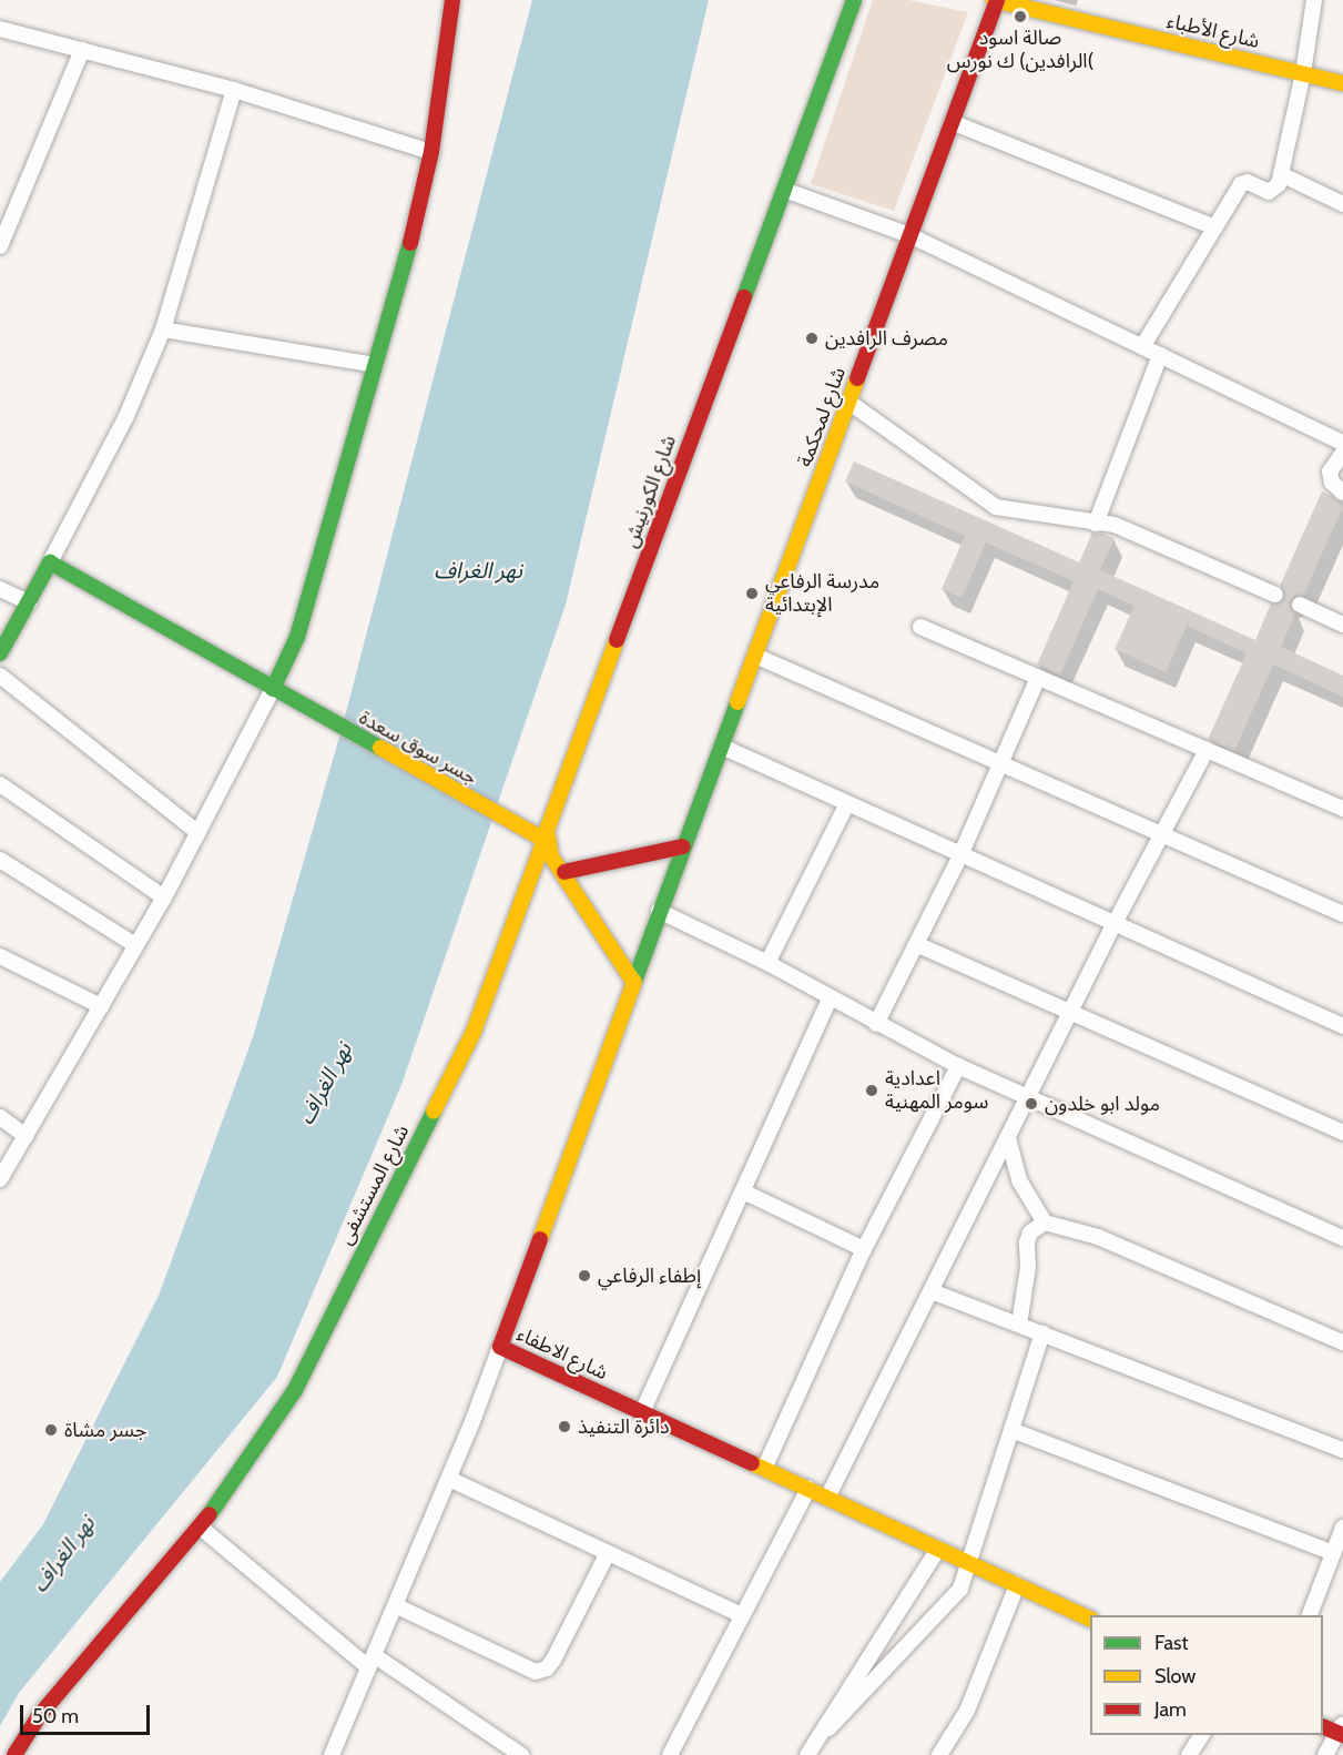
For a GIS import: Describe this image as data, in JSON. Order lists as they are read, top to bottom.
{
  "streets": {
    "street": [
      "شارع الأطباء",
      "شارع لمحكمة",
      "شارع الكورنيش",
      "جسر سوق سعدة",
      "شارع المستشفى",
      "شارع الاطفاء"
    ]
  },
  "crossings": [
    ["شارع الأطباء", "شارع لمحكمة"],
    ["شارع لمحكمة", "شارع الاطفاء"],
    ["شارع الكورنيش", "جسر سوق سعدة"],
    ["شارع الكورنيش", "شارع المستشفى"],
    ["جسر سوق سعدة", "شارع المستشفى"]
  ],
  "water": ["نهر الغراف"],
  "places": [
    "صالة اسود الرافدين) ك نورس(",
    "مصرف الرافدين",
    "مدرسة الرفاعي الإبتدائية",
    "اعدادية سومر المهنية",
    "مولد ابو خلدون",
    "إطفاء الرفاعي",
    "دائرة التنفيذ",
    "جسر مشاة"
  ],
  "legend": ["Fast", "Slow", "Jam"],
  "scale_bar": "50 m"
}
